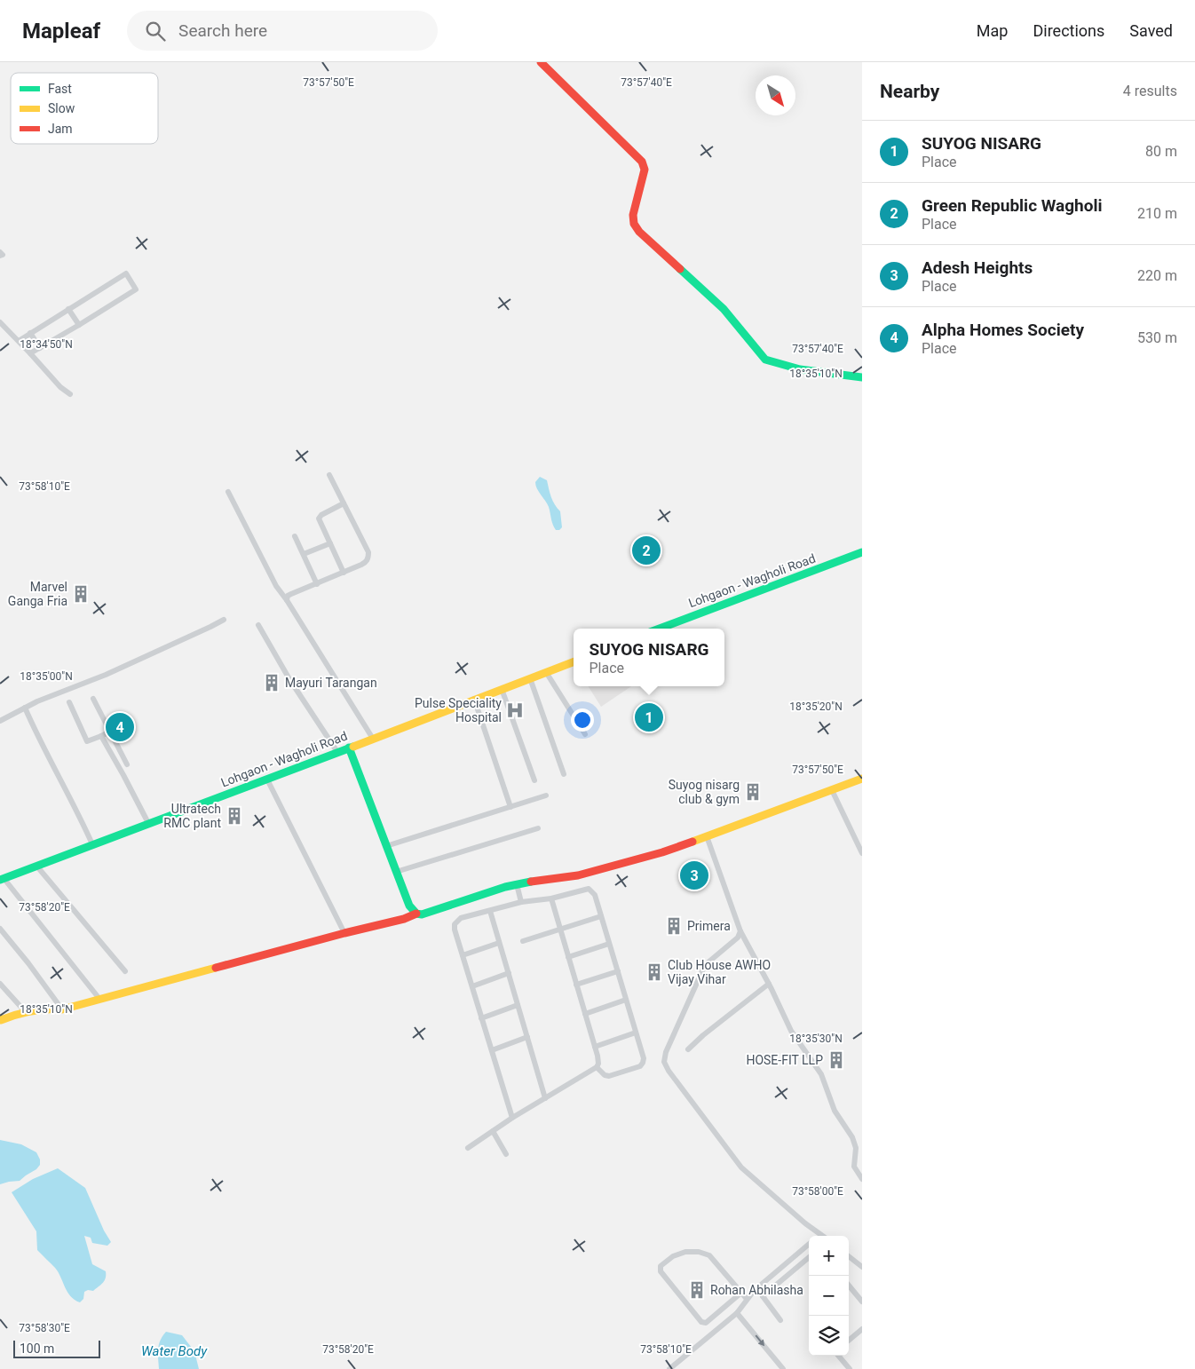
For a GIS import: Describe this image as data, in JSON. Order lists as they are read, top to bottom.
{
  "streets": {
    "street": ["Lohgaon - Wagholi Road"]
  },
  "water": ["Water Body"],
  "places": {
    "building": [
      "Marvel Ganga Fria",
      "Mayuri Tarangan",
      "Suyog nisarg club & gym",
      "Ultratech RMC plant",
      "Primera",
      "Club House AWHO Vijay Vihar",
      "HOSE-FIT LLP",
      "Rohan Abhilasha"
    ],
    "hospital": ["Pulse Speciality Hospital"]
  },
  "legend": ["Fast", "Slow", "Jam"],
  "scale_bar": "100 m",
  "north": "bottom right",
  "page": {
    "header": "Mapleaf",
    "search": "Search here",
    "nav": ["Map", "Directions", "Saved"],
    "heading": ["Nearby", "4 results"],
    "list": [
      {
        "mark": "1",
        "name": "SUYOG NISARG",
        "note": "Place",
        "value": "80 m"
      },
      {
        "mark": "2",
        "name": "Green Republic Wagholi",
        "note": "Place",
        "value": "210 m"
      },
      {
        "mark": "3",
        "name": "Adesh Heights",
        "note": "Place",
        "value": "220 m"
      },
      {
        "mark": "4",
        "name": "Alpha Homes Society",
        "note": "Place",
        "value": "530 m"
      }
    ],
    "pins": [
      "2",
      "1",
      "4",
      "3"
    ],
    "popup": ["SUYOG NISARG", "Place"],
    "map_buttons": ["+", "−"],
    "scale": "100 m"
  },
  "coordinates": [
    "73°57'40\"E",
    "73°57'50\"E",
    "18°34'50\"N",
    "18°35'10\"N",
    "73°58'10\"E",
    "18°35'00\"N",
    "18°35'20\"N",
    "73°58'20\"E",
    "18°35'30\"N",
    "73°58'00\"E",
    "73°58'30\"E"
  ]
}
